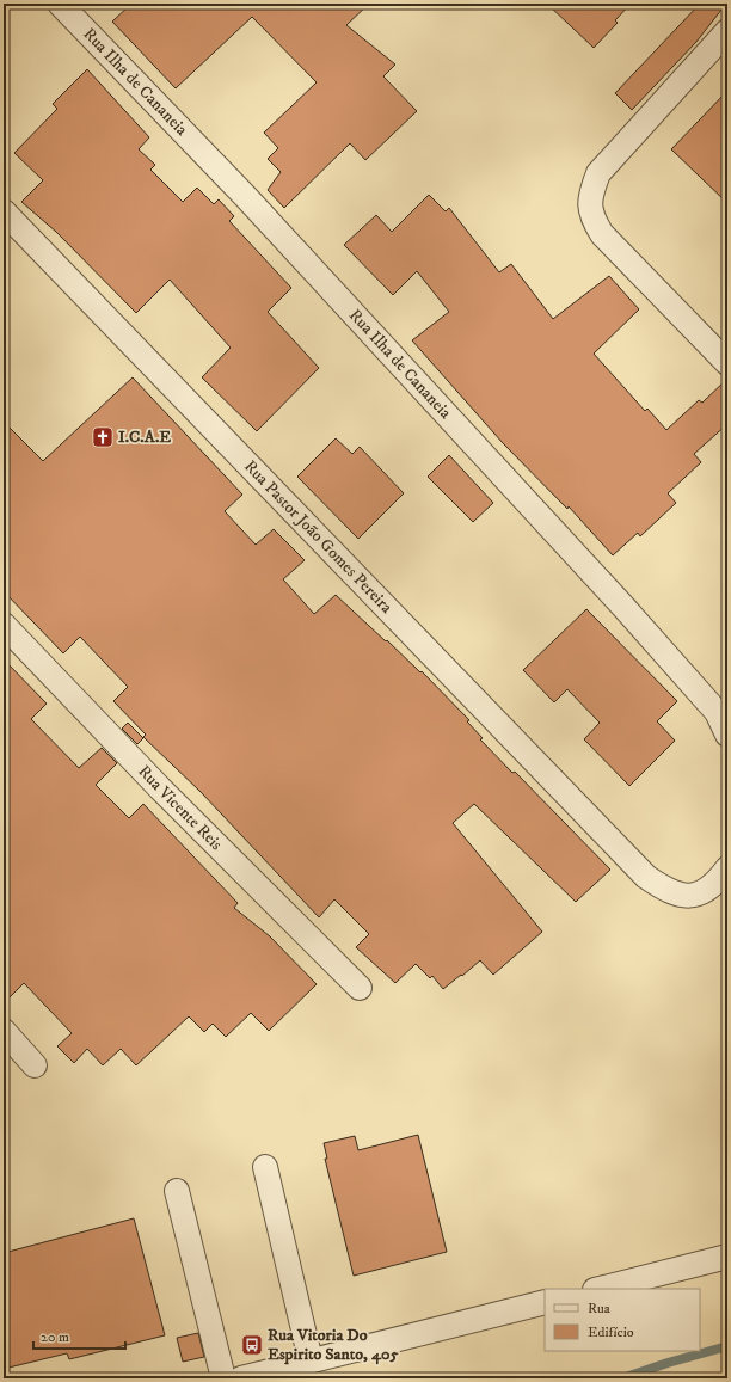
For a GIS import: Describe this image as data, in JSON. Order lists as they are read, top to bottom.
{
  "streets": {
    "street": ["Rua Ilha de Cananeia", "Rua Pastor João Gomes Pereira", "Rua Vicente Reis"]
  },
  "places": {
    "church": ["I.C.A.E"],
    "bus stop": ["Rua Vitoria Do Espirito Santo, 405"]
  },
  "legend": ["Rua", "Edifício"],
  "scale_bar": "20 m"
}
